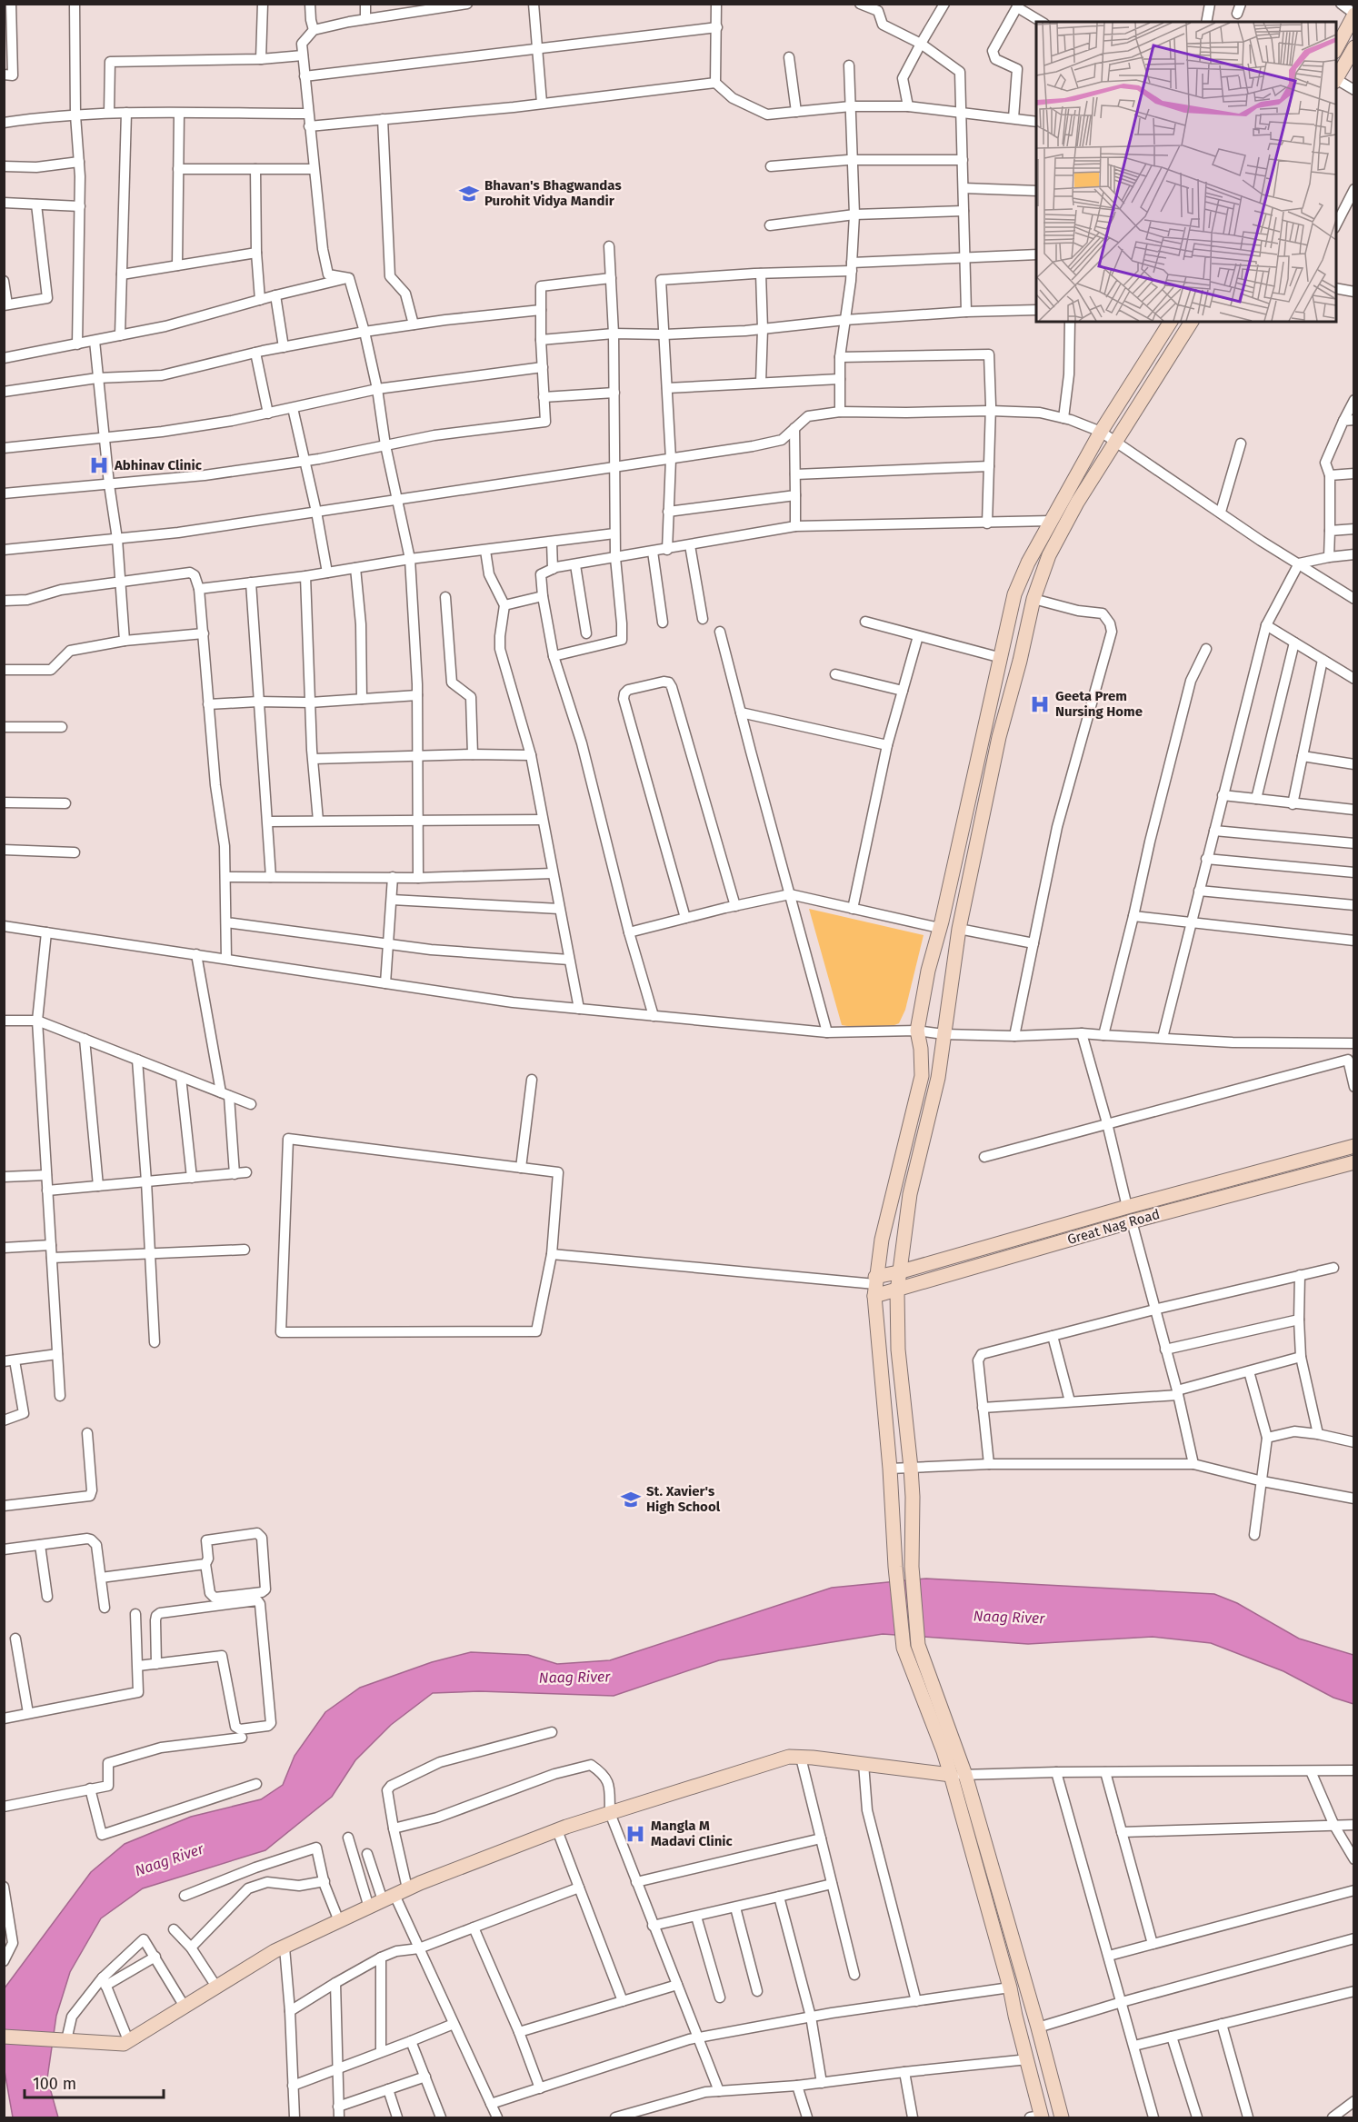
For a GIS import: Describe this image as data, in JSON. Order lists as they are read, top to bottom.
{
  "streets": {
    "street": ["Great Nag Road"]
  },
  "water": ["Naag River"],
  "places": {
    "school or university": ["Bhavan's Bhagwandas Purohit Vidya Mandir", "St. Xavier's High School"],
    "hospital": ["Abhinav Clinic", "Geeta Prem Nursing Home", "Mangla M Madavi Clinic"]
  },
  "scale_bar": "100 m"
}
